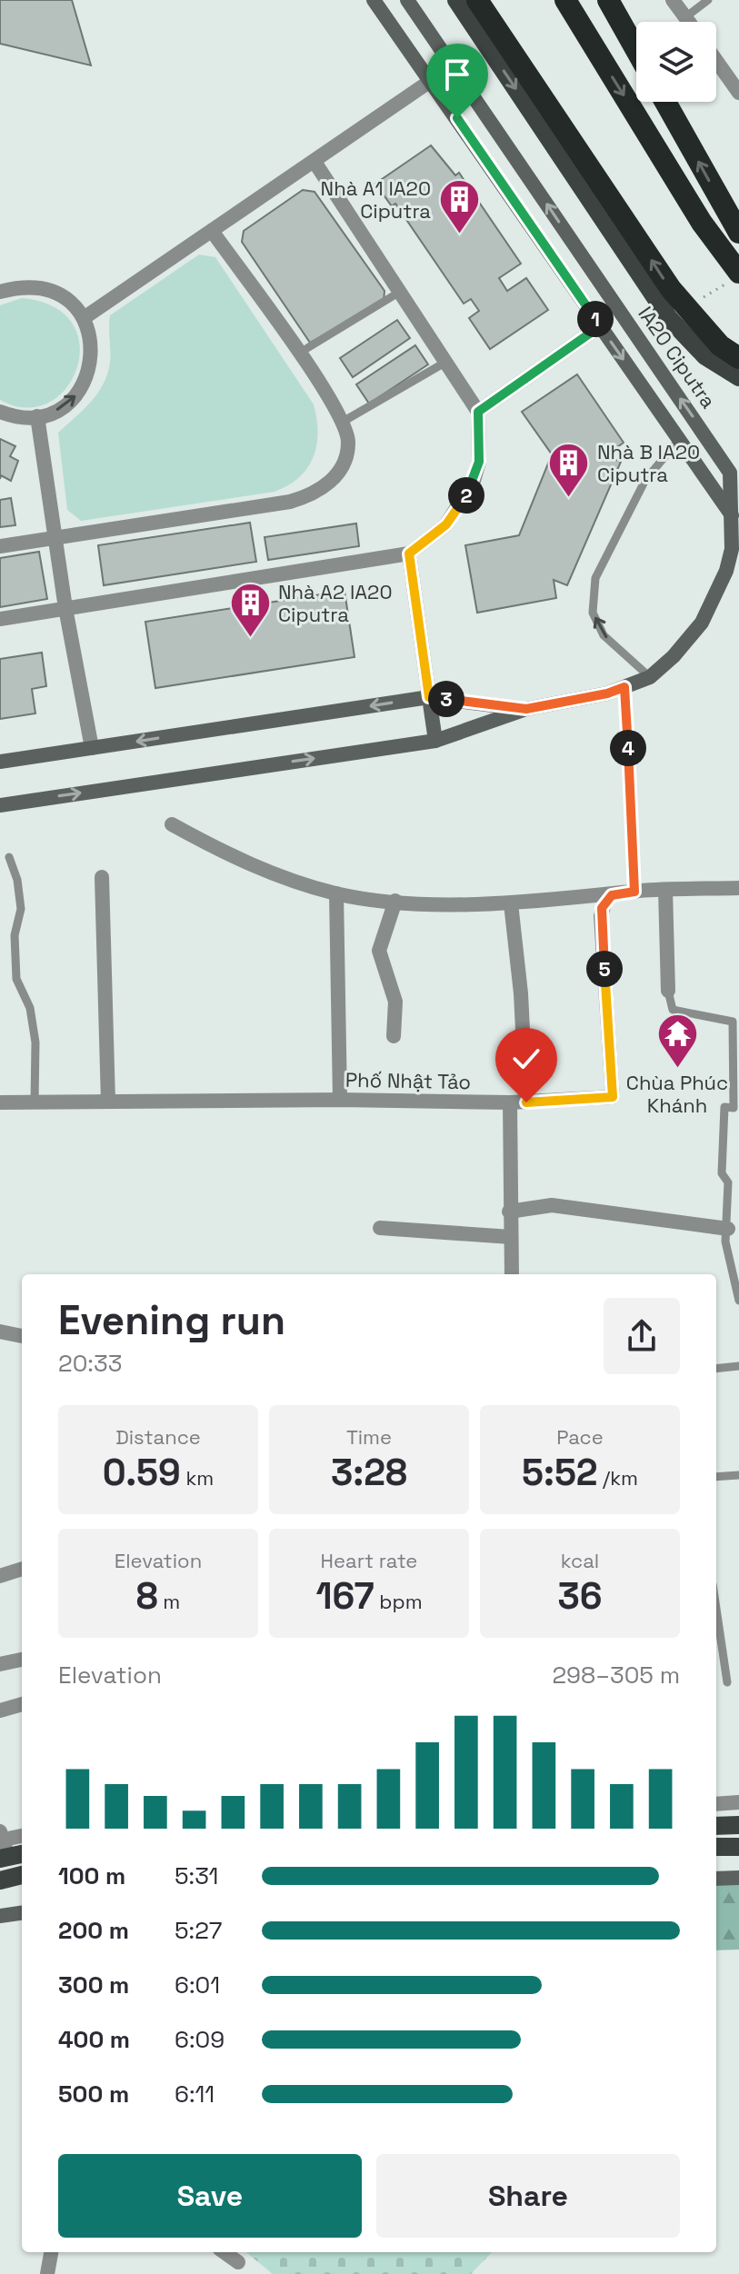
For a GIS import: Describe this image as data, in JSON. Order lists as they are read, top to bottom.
{
  "streets": {
    "street": ["IA20 Ciputra", "Phố Nhật Tảo"]
  },
  "places": {
    "building": ["Nhà A1 IA20 Ciputra", "Nhà B IA20 Ciputra", "Nhà A2 IA20 Ciputra"],
    "temple": ["Chùa Phúc Khánh"]
  },
  "page": {
    "pins": [
      "1",
      "2",
      "3",
      "4",
      "5"
    ],
    "heading": ["Evening run", "20:33"],
    "stats": [
      ["Distance", "0.59 km"],
      ["Time", "3:28"],
      ["Pace", "5:52 /km"],
      ["Elevation", "8 m"],
      ["Heart rate", "167 bpm"],
      ["kcal", "36"]
    ],
    "chart": ["Elevation", "298–305 m"],
    "list": [
      {
        "name": "100 m",
        "note": "5:31"
      },
      {
        "name": "200 m",
        "note": "5:27"
      },
      {
        "name": "300 m",
        "note": "6:01"
      },
      {
        "name": "400 m",
        "note": "6:09"
      },
      {
        "name": "500 m",
        "note": "6:11"
      }
    ],
    "buttons": ["Save", "Share"]
  }
}
